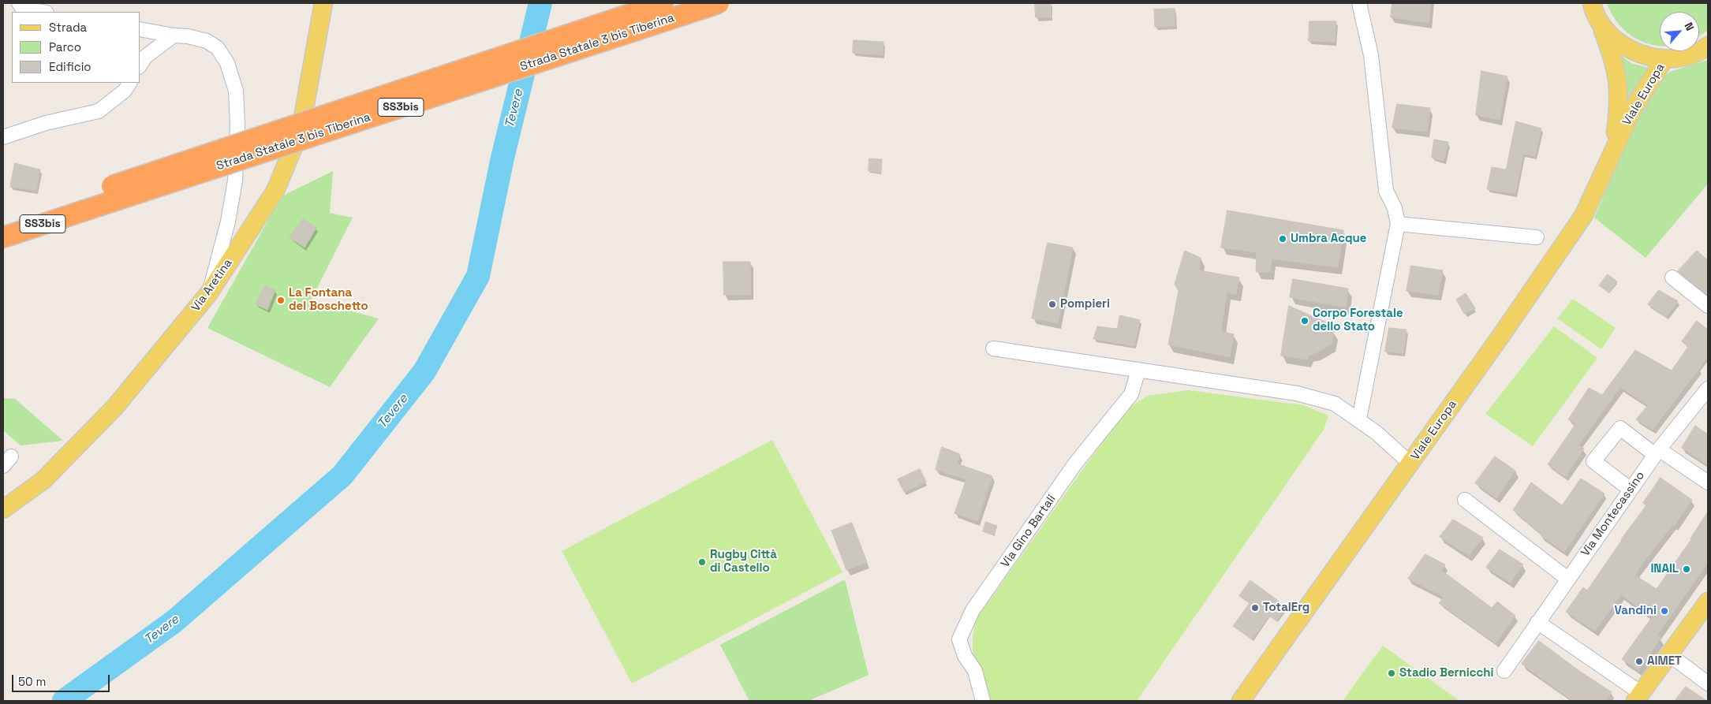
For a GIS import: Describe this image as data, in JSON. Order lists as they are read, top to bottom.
{
  "streets": {
    "highway": ["Strada Statale 3 bis Tiberina", "SS3bis"],
    "main road": ["Viale Europa", "Via Aretina"],
    "street": ["Via Montecassino", "Via Gino Bartali"]
  },
  "water": ["Tevere"],
  "places": [
    "Umbra Acque",
    "La Fontana del Boschetto",
    "Pompieri",
    "Corpo Forestale dello Stato",
    "Rugby Città di Castello",
    "INAIL",
    "TotalErg",
    "Vandini",
    "AIMET",
    "Stadio Bernicchi"
  ],
  "legend": ["Strada", "Parco", "Edificio"],
  "scale_bar": "50 m",
  "north": "top right"
}
